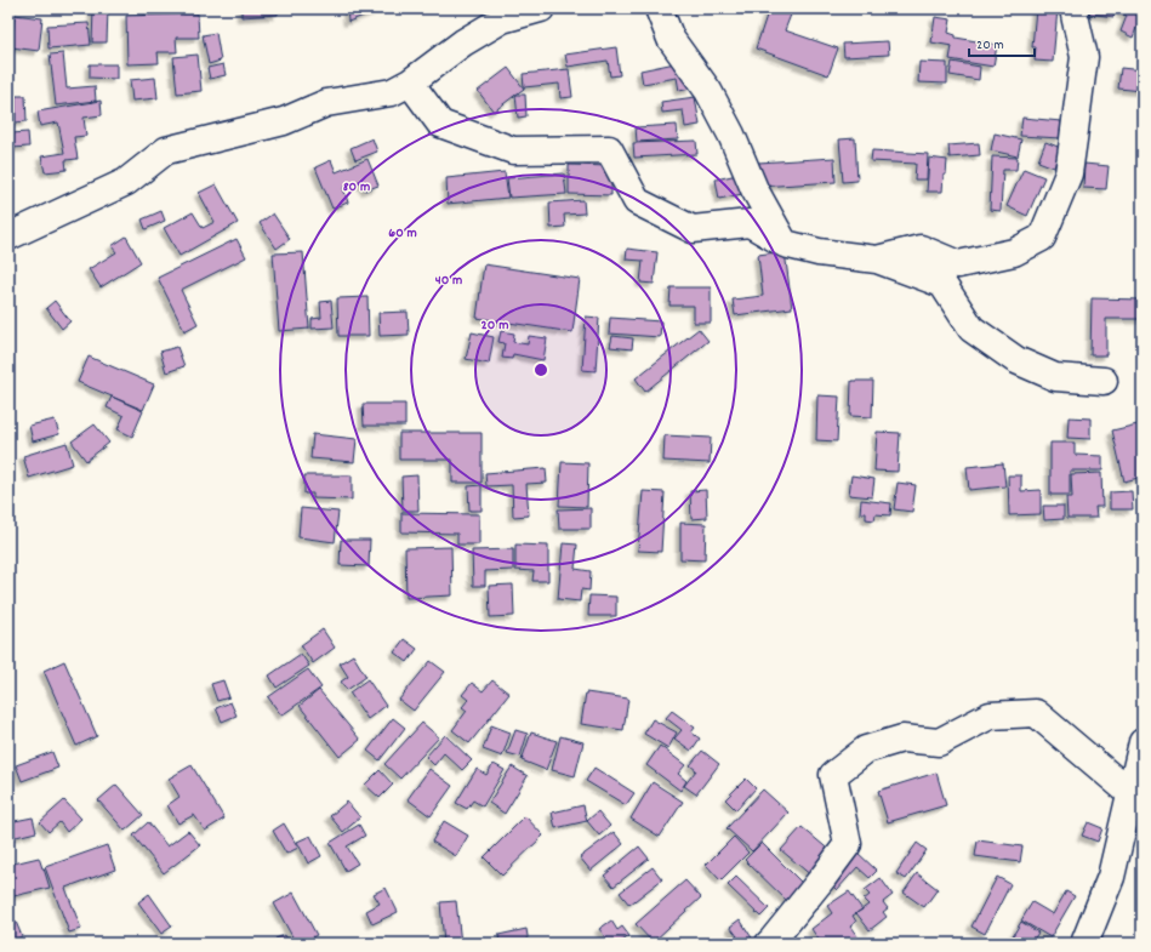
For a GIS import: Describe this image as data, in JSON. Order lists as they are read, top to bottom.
{
  "scale_bar": "20 m",
  "rings": [
    "80 m",
    "60 m",
    "40 m",
    "20 m"
  ]
}
